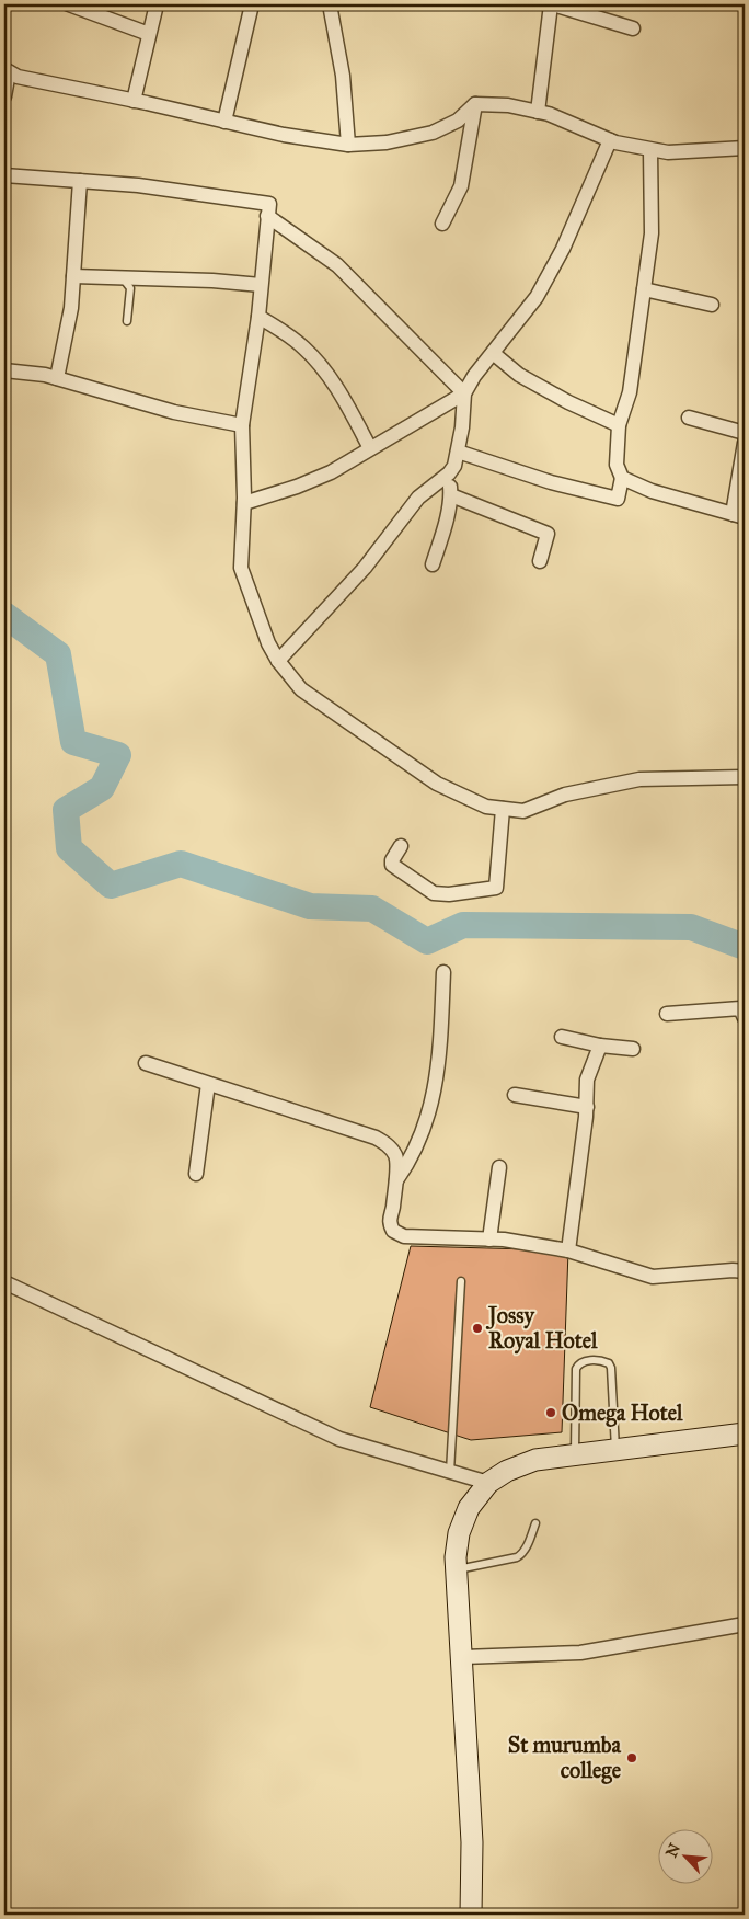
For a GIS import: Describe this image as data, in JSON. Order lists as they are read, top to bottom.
{
  "places": ["Jossy Royal Hotel", "Omega Hotel", "St murumba college"],
  "north": "top left"
}
